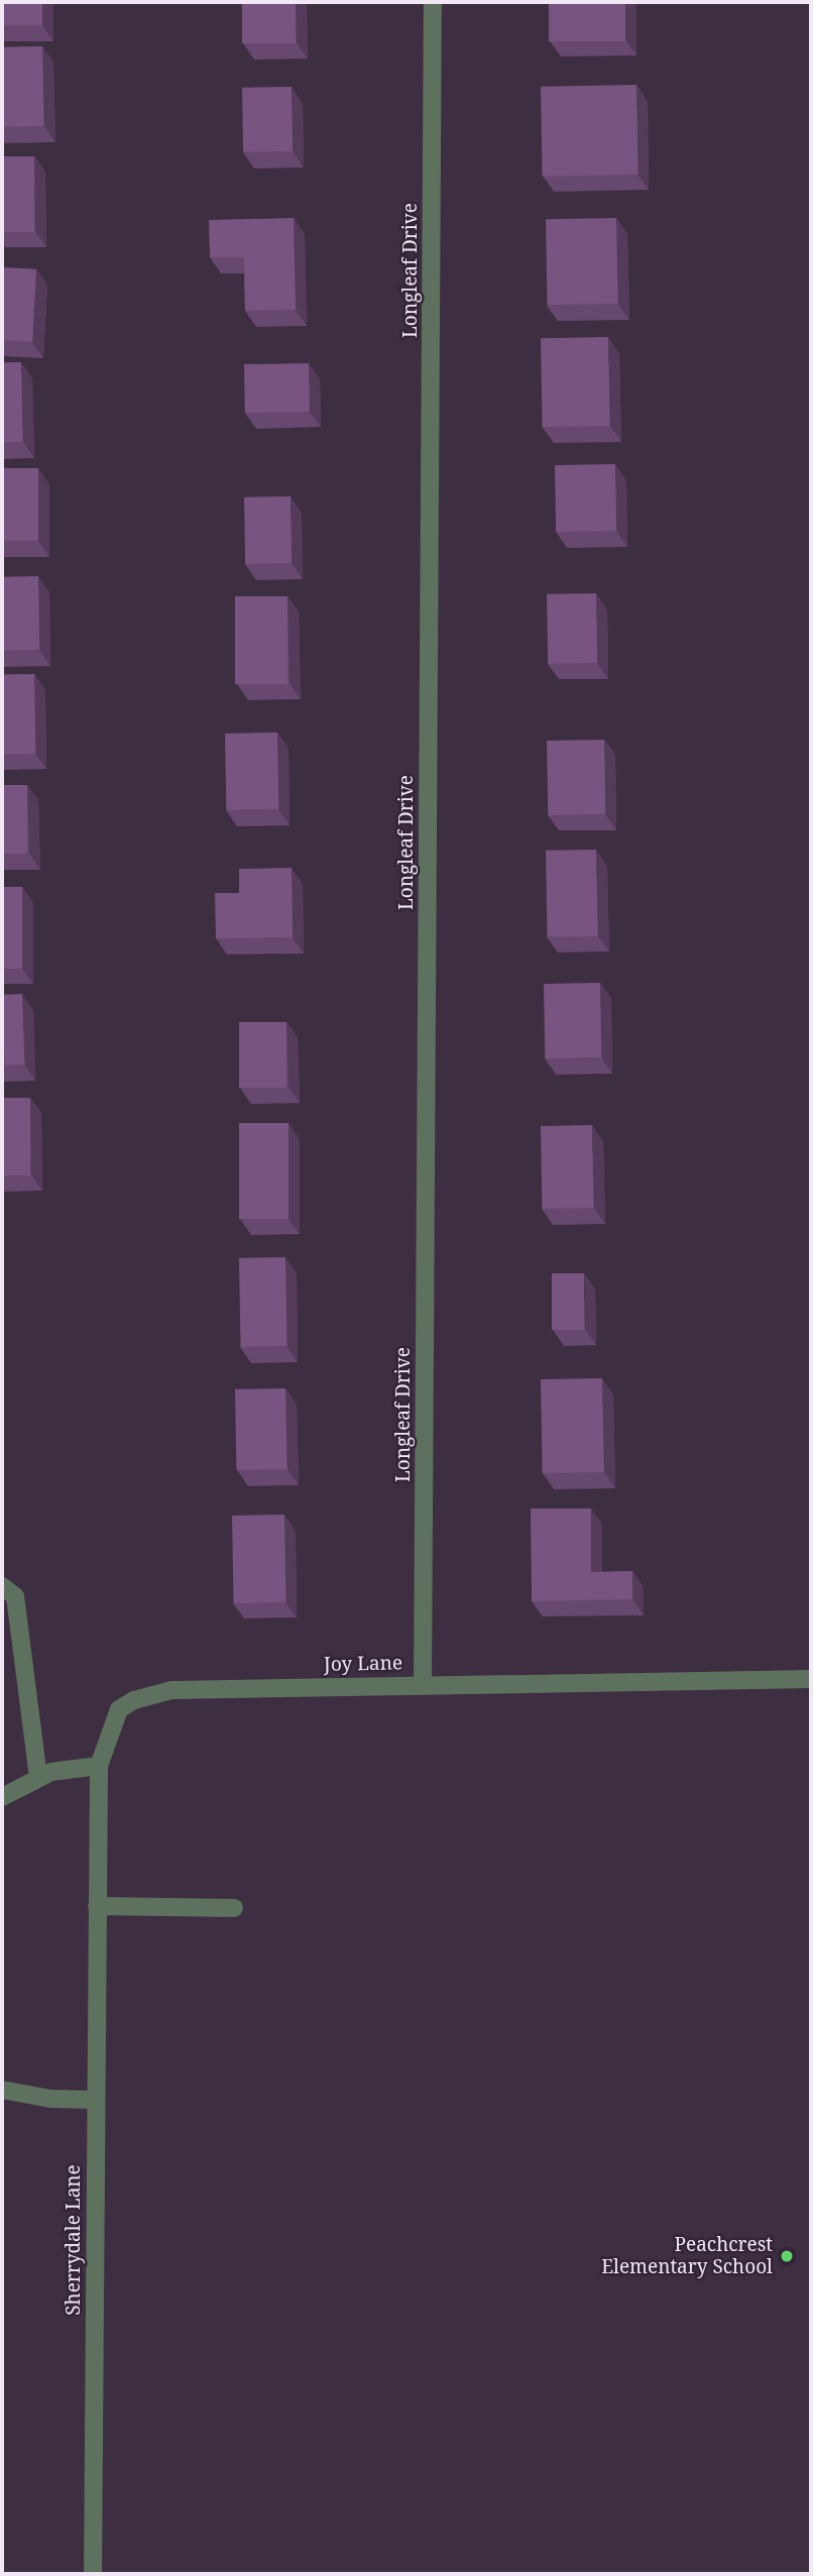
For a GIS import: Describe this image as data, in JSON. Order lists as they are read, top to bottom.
{
  "streets": {
    "street": ["Longleaf Drive", "Joy Lane", "Sherrydale Lane"]
  },
  "crossings": [
    ["Longleaf Drive", "Joy Lane"],
    ["Joy Lane", "Sherrydale Lane"]
  ],
  "places": ["Peachcrest Elementary School"]
}
